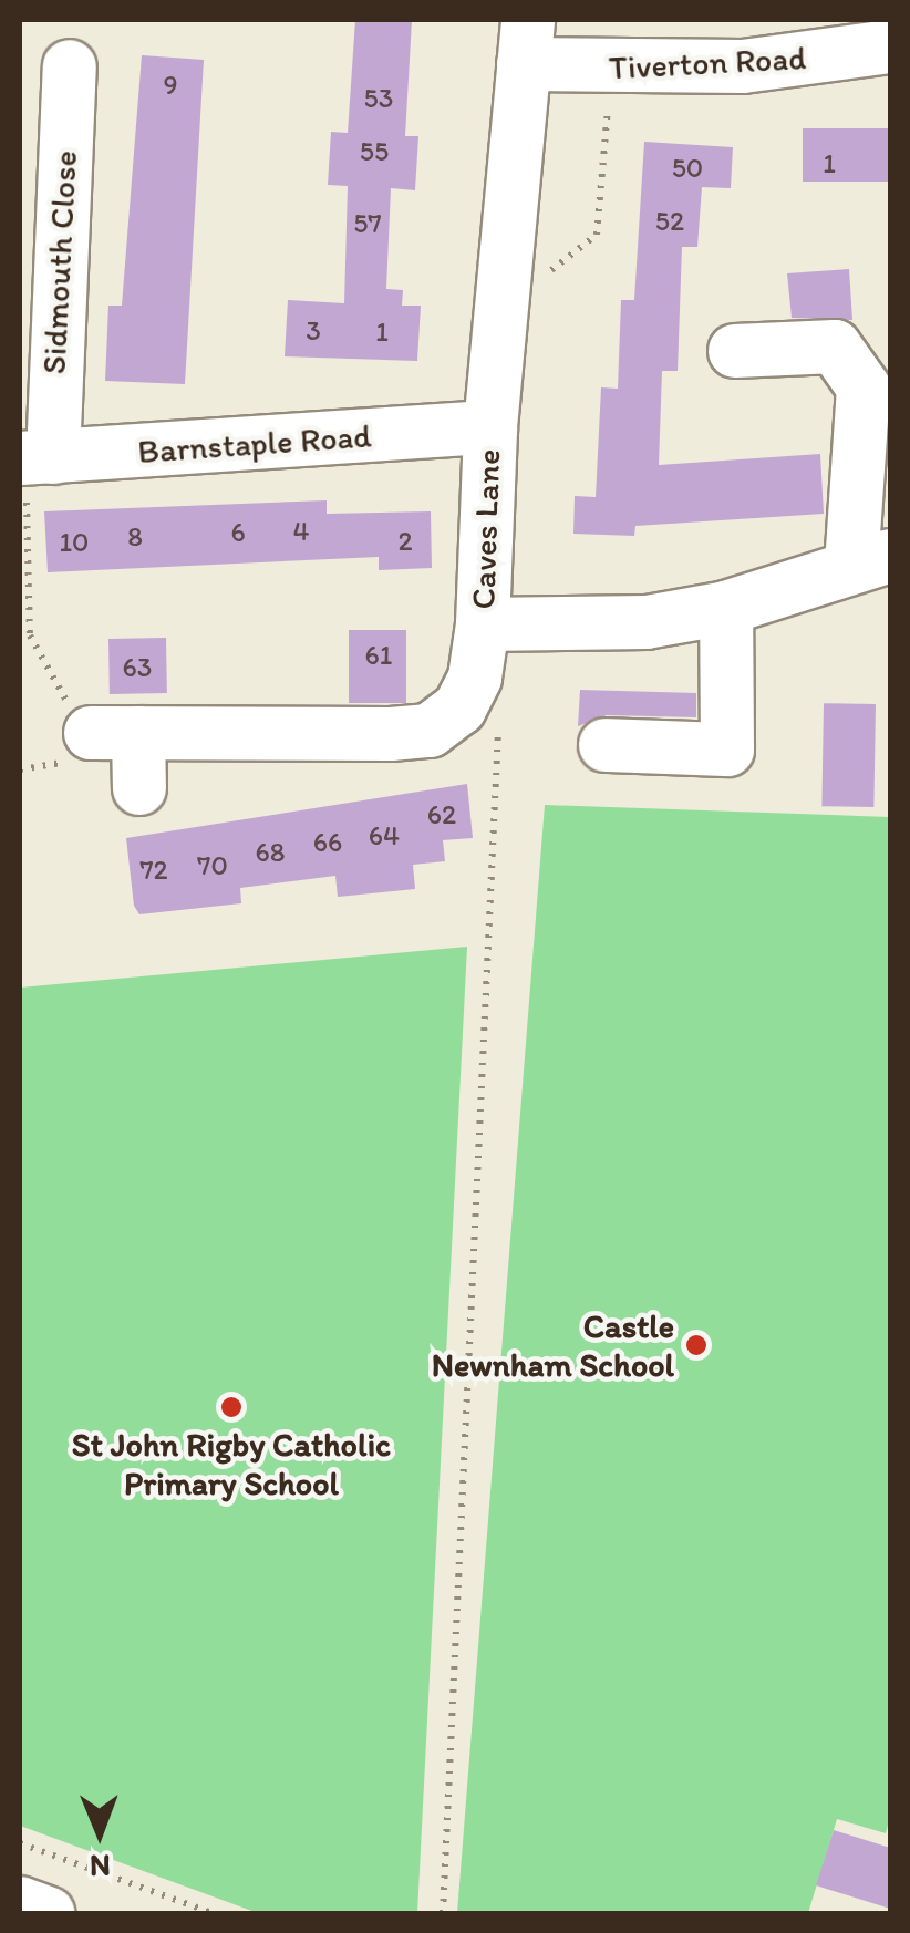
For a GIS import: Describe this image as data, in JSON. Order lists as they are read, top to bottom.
{
  "streets": {
    "street": [
      "Tiverton Road",
      "Sidmouth Close",
      "Barnstaple Road",
      "Caves Lane"
    ]
  },
  "crossings": [
    ["Tiverton Road", "Caves Lane"],
    ["Sidmouth Close", "Barnstaple Road"],
    ["Barnstaple Road", "Caves Lane"]
  ],
  "places": ["Castle Newnham School", "St John Rigby Catholic Primary School"],
  "house_numbers": [
    "9",
    "53",
    "55",
    "1",
    "50",
    "52",
    "57",
    "3",
    "1",
    "4",
    "6",
    "8",
    "2",
    "10",
    "61",
    "63",
    "62",
    "64",
    "66",
    "68",
    "70",
    "72"
  ],
  "north": "bottom"
}
